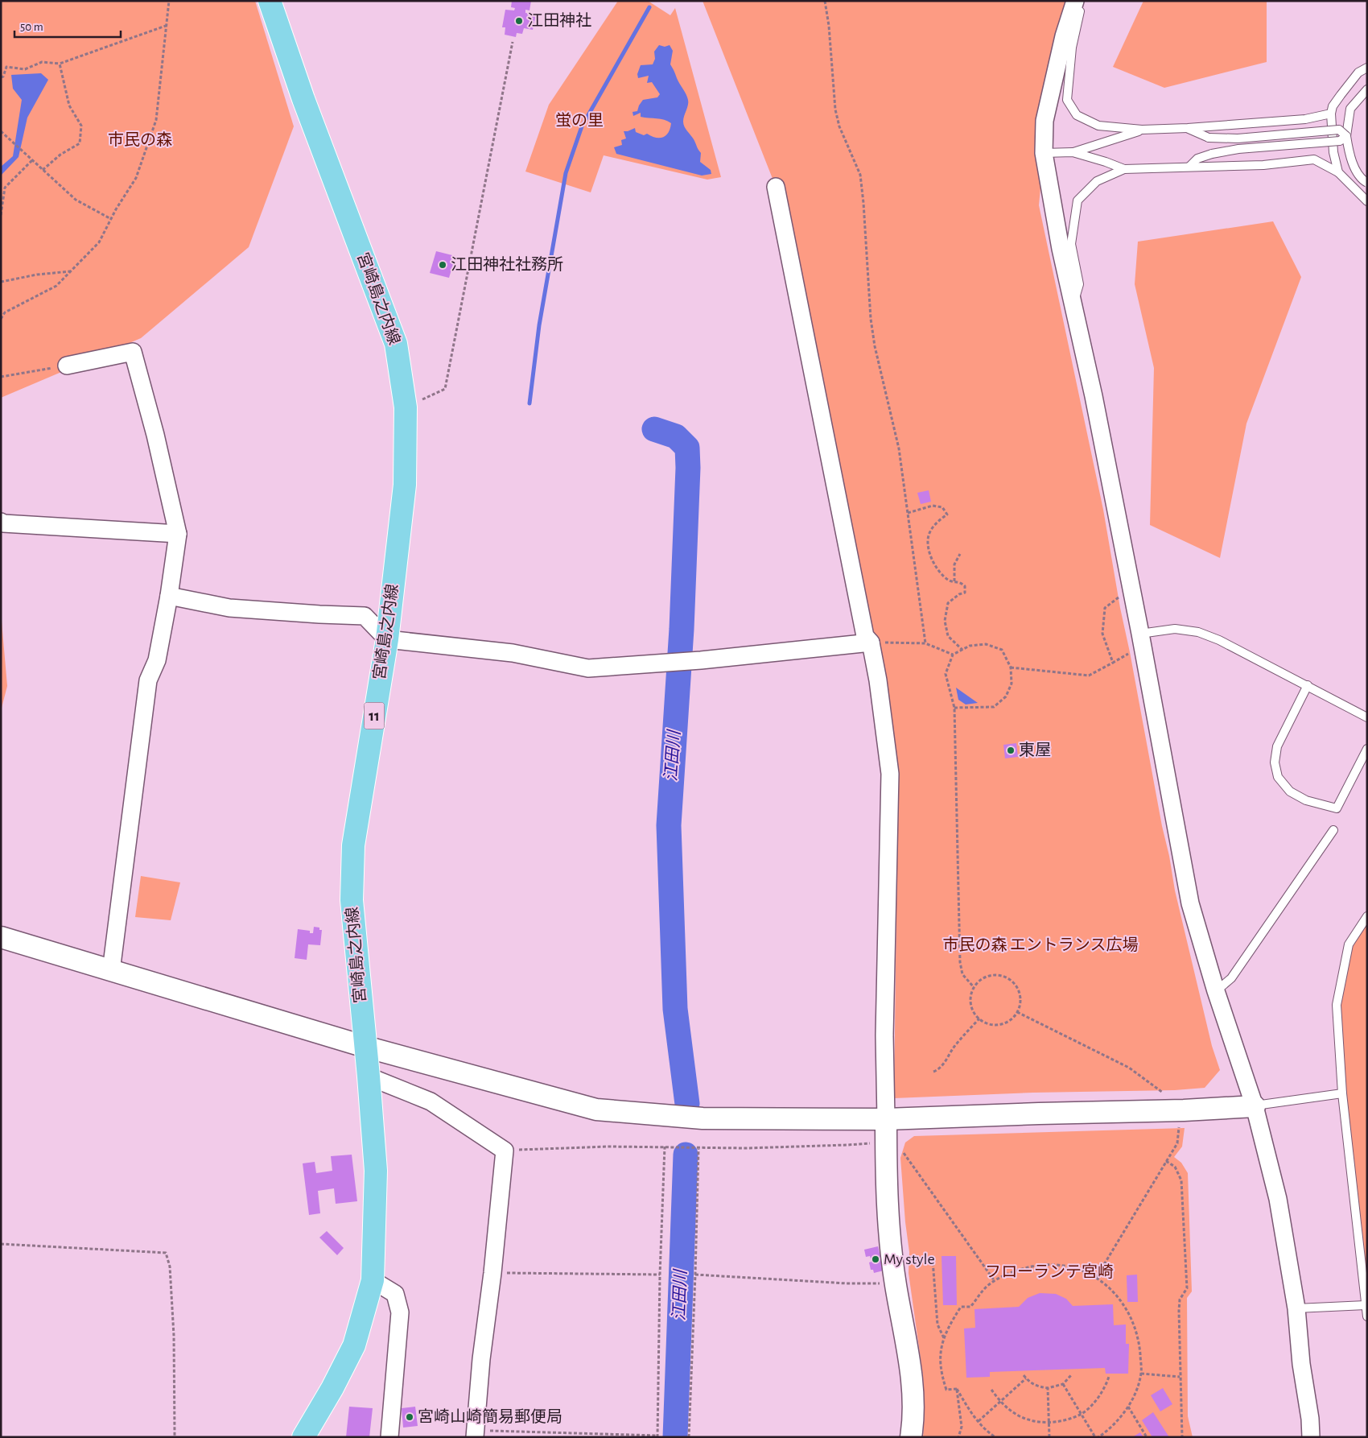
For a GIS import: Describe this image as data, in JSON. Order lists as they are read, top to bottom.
{
  "streets": {
    "main road": ["宮崎島之内線", "11"]
  },
  "water": ["江田川"],
  "parks": [
    "蛍の里",
    "市民の森",
    "市民の森 エントランス広場",
    "フローランテ宮崎"
  ],
  "places": [
    "江田神社",
    "江田神社社務所",
    "東屋",
    "My style",
    "宮崎山崎簡易郵便局"
  ],
  "scale_bar": "50 m"
}
